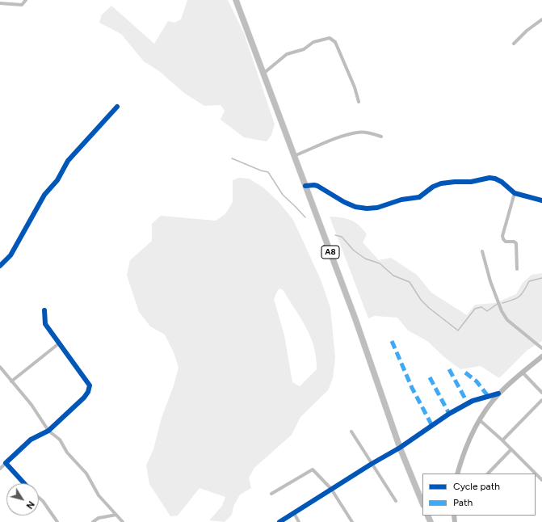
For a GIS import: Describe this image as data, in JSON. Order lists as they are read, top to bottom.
{
  "streets": {
    "main road": ["A8"]
  },
  "legend": ["Cycle path", "Path"],
  "north": "bottom right"
}
